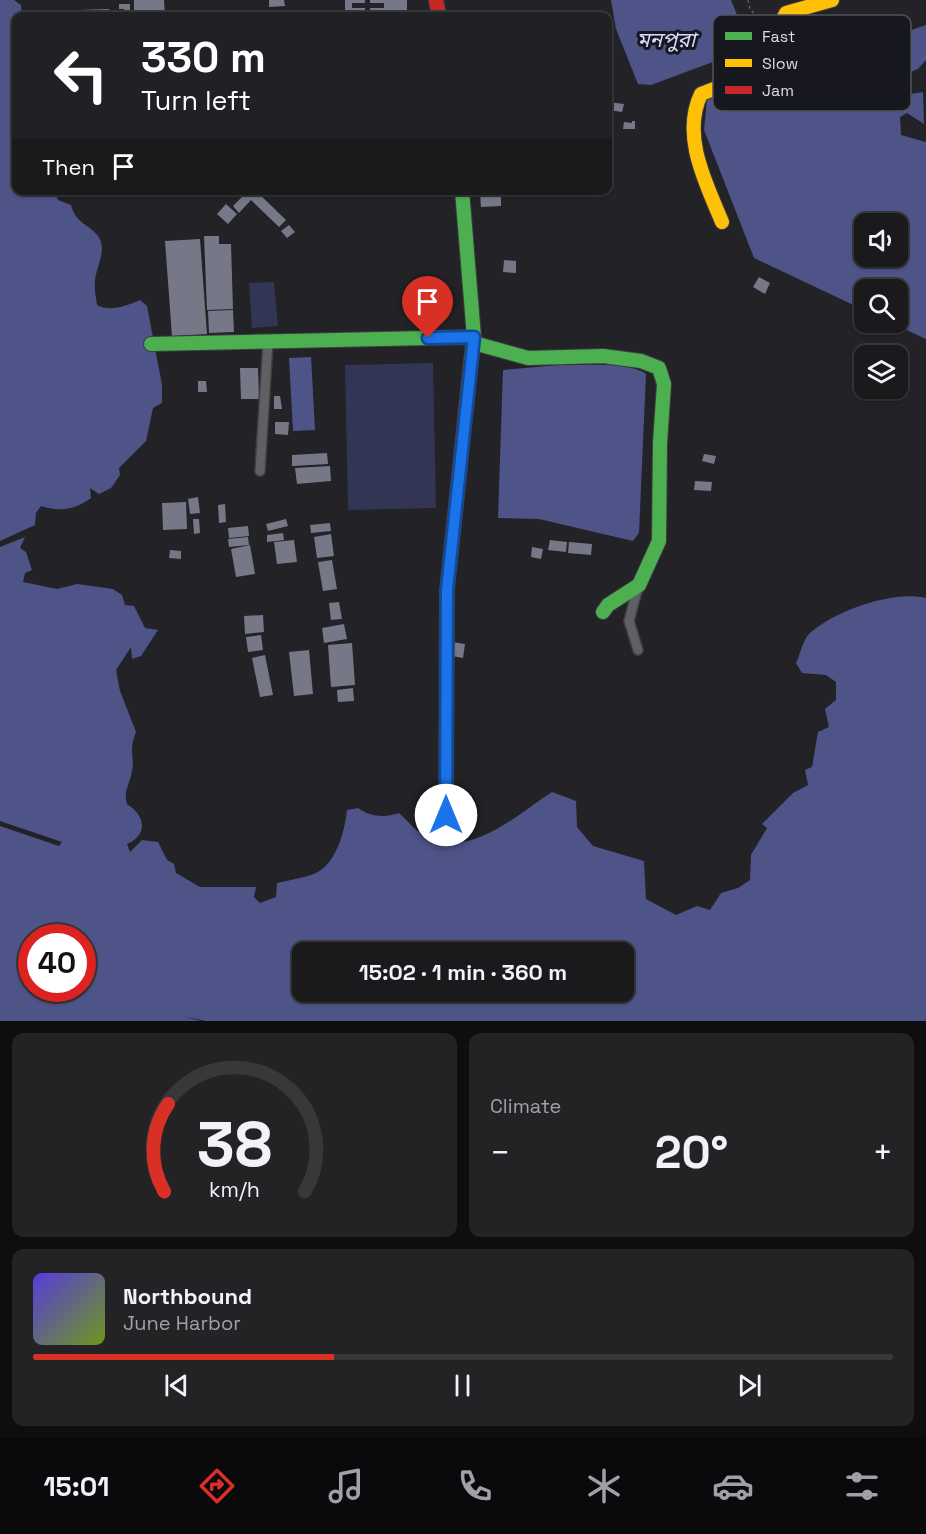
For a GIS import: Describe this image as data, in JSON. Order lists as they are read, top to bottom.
{
  "water": ["মনপুরা"],
  "legend": ["Fast", "Slow", "Jam"],
  "page": {
    "turn": ["330 m", "Turn left"],
    "then": "Then",
    "limit": "40",
    "trip": "15:02 · 1 min · 360 m",
    "tile": "Climate",
    "heat": ["−", "20°", "+"],
    "song": ["Northbound", "June Harbor"],
    "tabs": "15:01",
    "gauge": ["38", "km/h"]
  }
}
